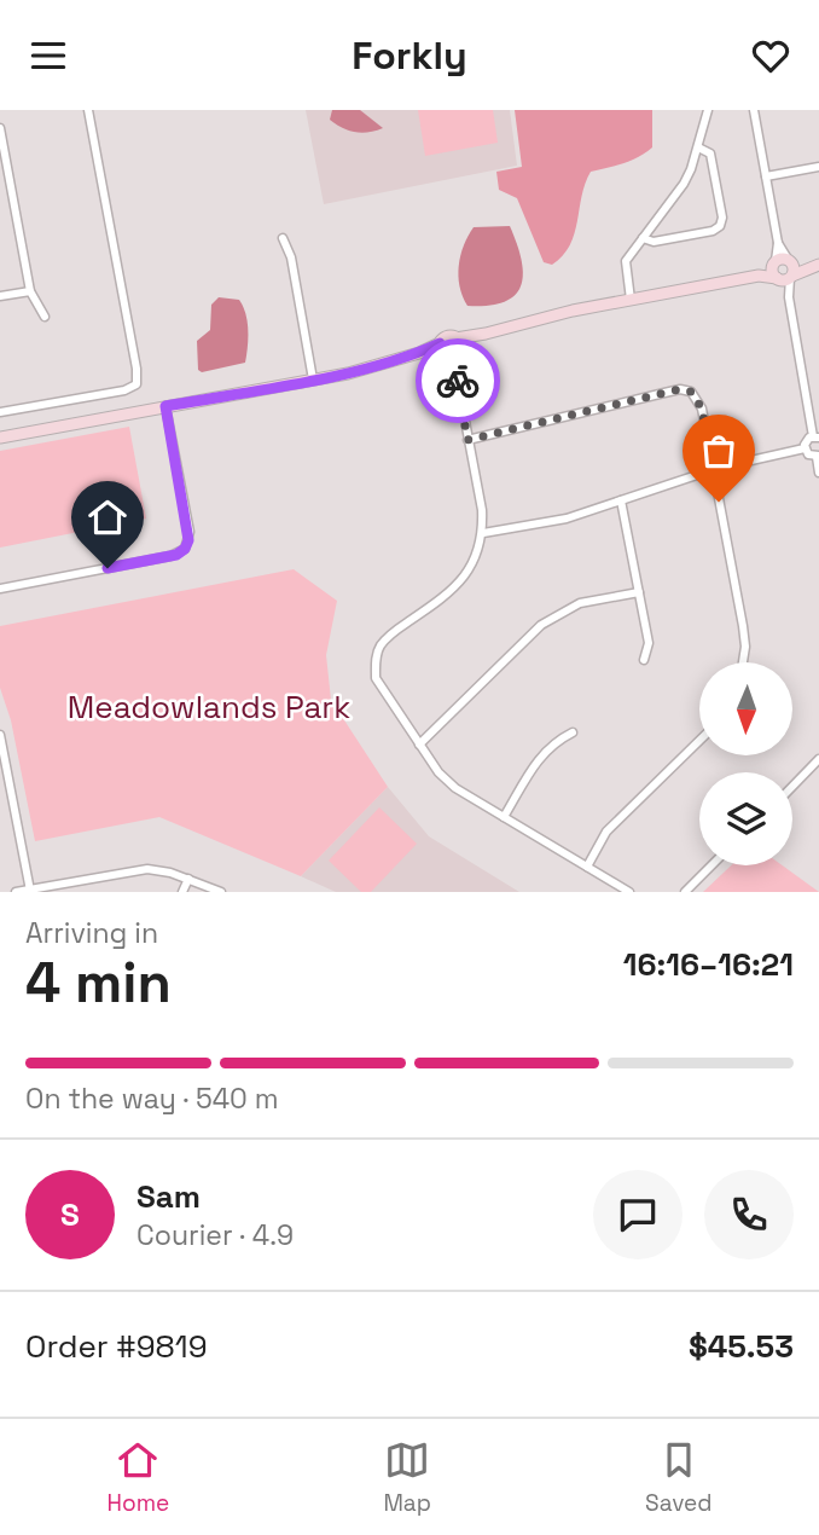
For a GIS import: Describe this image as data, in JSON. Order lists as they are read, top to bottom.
{
  "parks": ["Meadowlands Park"],
  "north": "bottom",
  "page": {
    "header": "Forkly",
    "heading": ["4 min", "Arriving in", "16:16–16:21"],
    "panel": [
      "Sam",
      "Courier · 4.9",
      "Order #9819",
      "$45.53"
    ],
    "bar": "On the way · 540 m",
    "round": "S",
    "tabs": ["Home", "Map", "Saved"]
  }
}
